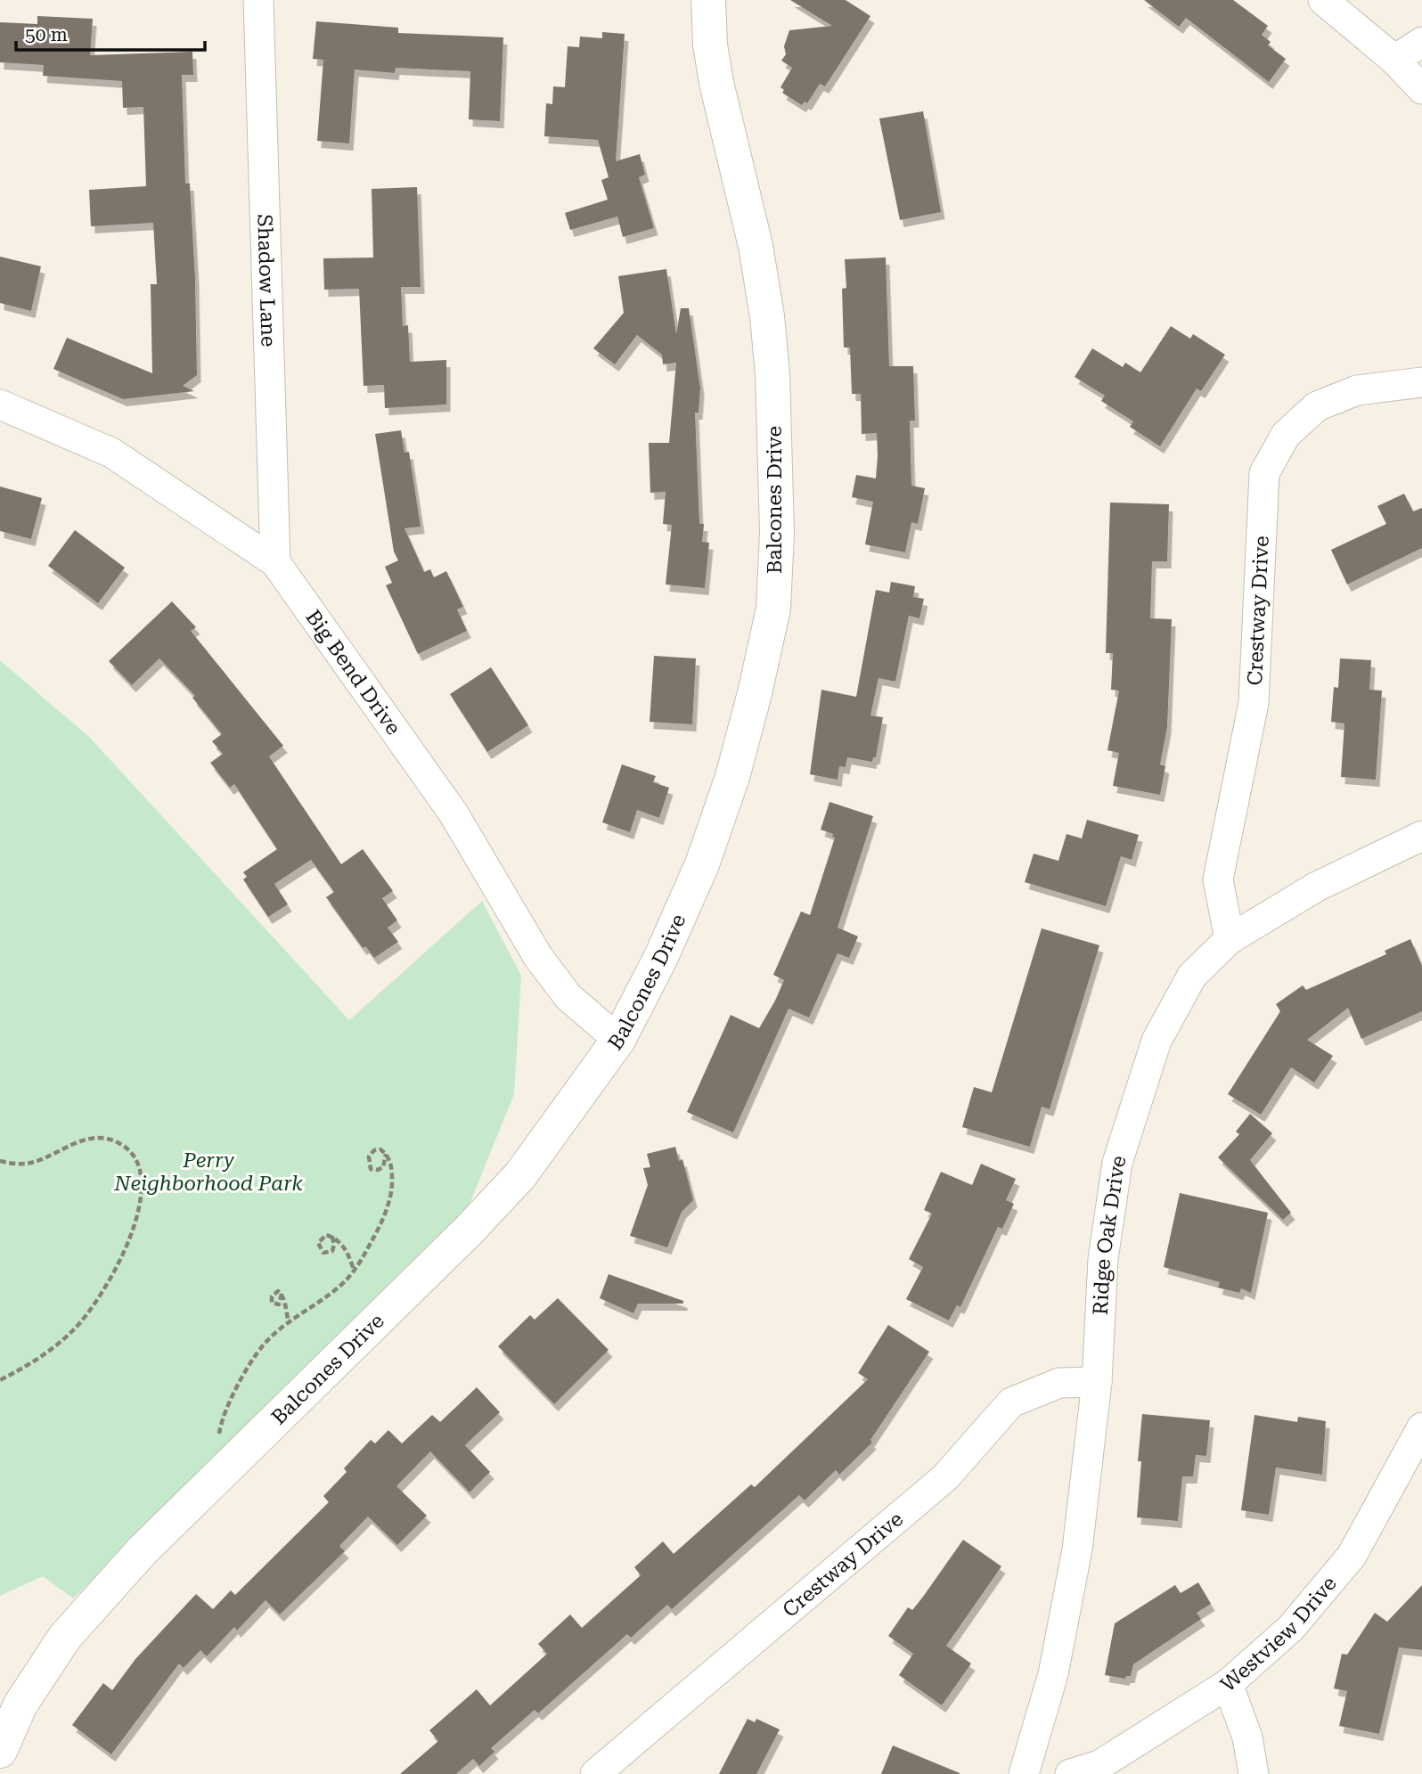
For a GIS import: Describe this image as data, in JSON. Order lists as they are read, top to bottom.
{
  "streets": {
    "street": [
      "Shadow Lane",
      "Balcones Drive",
      "Crestway Drive",
      "Big Bend Drive",
      "Ridge Oak Drive",
      "Westview Drive"
    ]
  },
  "crossings": [
    ["Shadow Lane", "Big Bend Drive"],
    ["Balcones Drive", "Big Bend Drive"],
    ["Crestway Drive", "Ridge Oak Drive"]
  ],
  "parks": ["Perry Neighborhood Park"],
  "scale_bar": "50 m"
}
